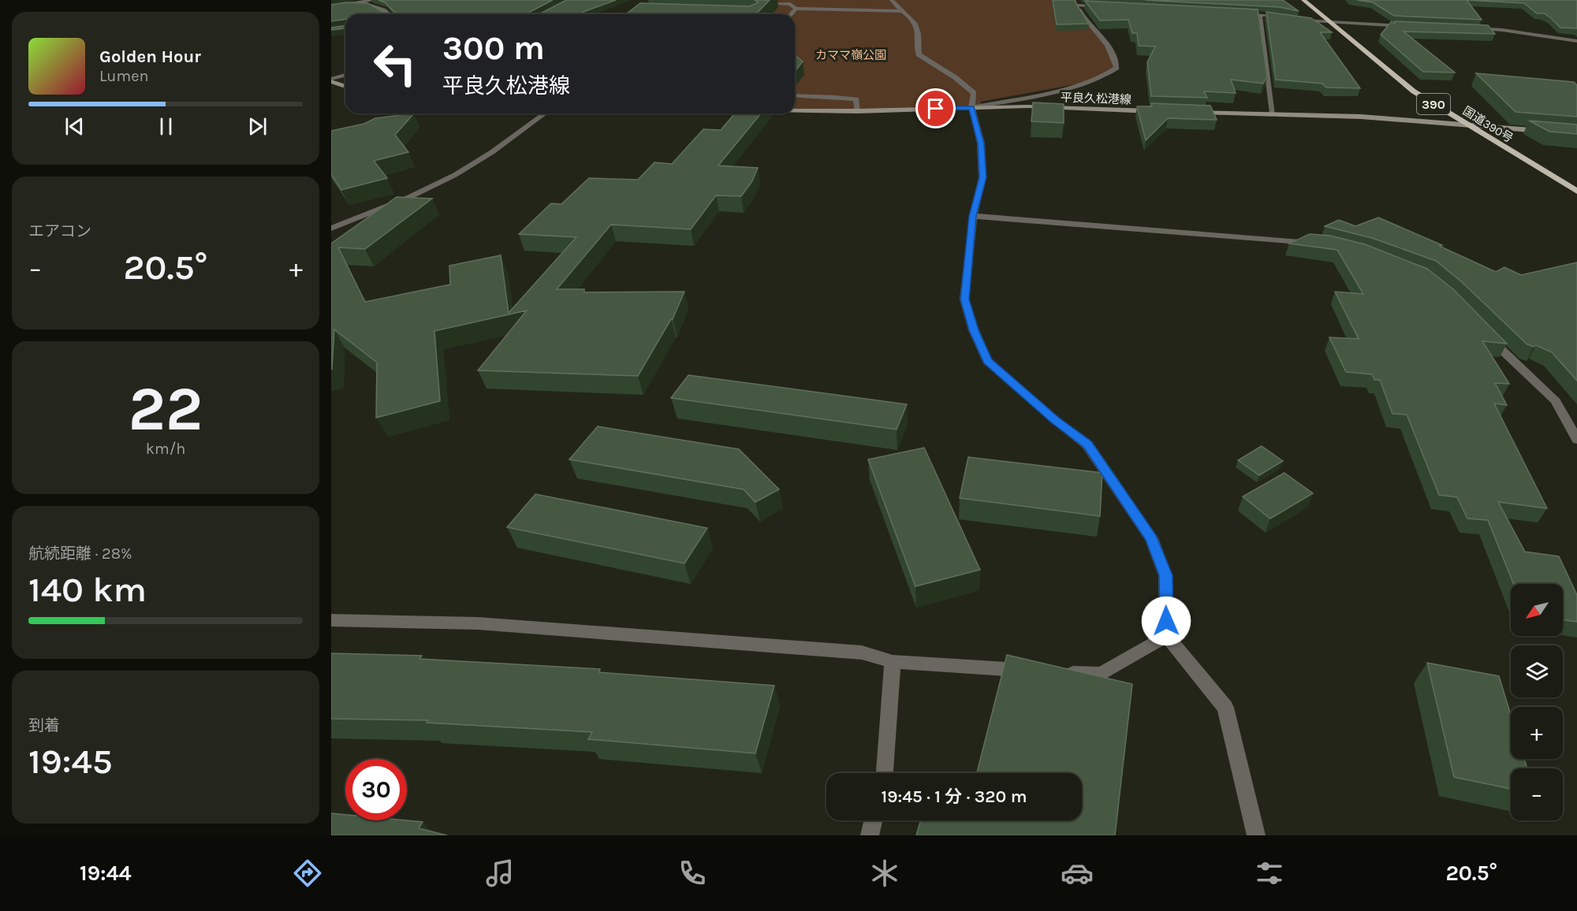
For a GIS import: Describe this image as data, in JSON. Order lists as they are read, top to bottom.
{
  "streets": {
    "highway": ["390", "国道390号"],
    "main road": ["平良久松港線"]
  },
  "parks": ["カママ嶺公園"],
  "north": "bottom left",
  "page": {
    "turn": ["300 m", "平良久松港線"],
    "song": ["Golden Hour", "Lumen"],
    "tile": [
      "エアコン",
      ["22", "km/h"],
      ["航続距離 · 28%", "140 km"],
      ["到着", "19:45"]
    ],
    "heat": ["−", "20.5°", "+"],
    "map_buttons": ["+", "−"],
    "limit": "30",
    "trip": "19:45 · 1 分 · 320 m",
    "tabs": ["19:44", "20.5°"]
  }
}
